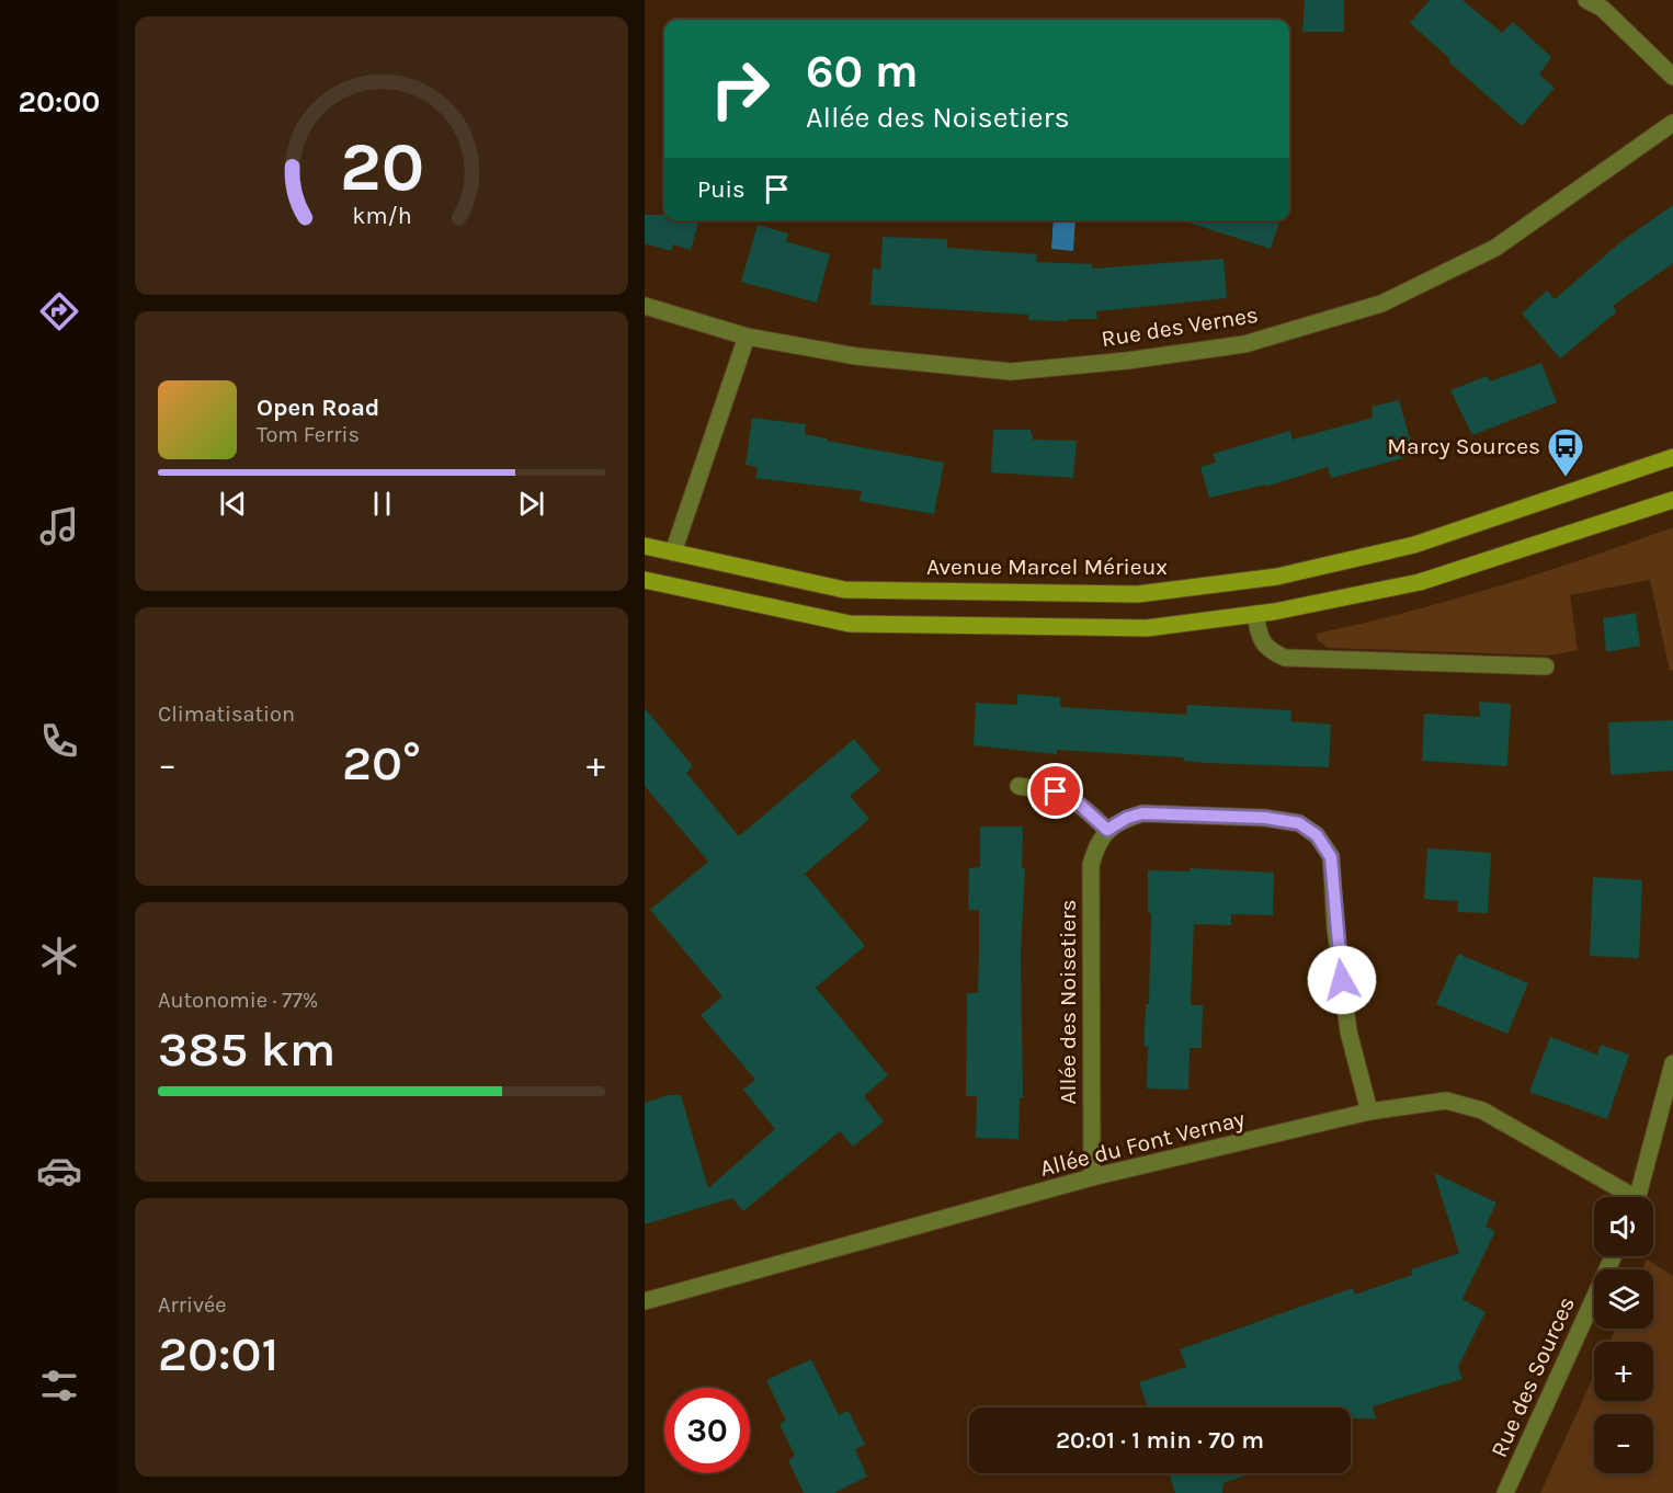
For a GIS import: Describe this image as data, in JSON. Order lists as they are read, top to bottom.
{
  "streets": {
    "main road": ["Avenue Marcel Mérieux"],
    "street": [
      "Rue des Vernes",
      "Allée des Noisetiers",
      "Allée du Font Vernay",
      "Rue des Sources"
    ]
  },
  "crossings": [
    ["Allée des Noisetiers", "Allée du Font Vernay"]
  ],
  "places": {
    "bus stop": ["Marcy Sources"]
  },
  "page": {
    "tabs": "20:00",
    "turn": ["60 m", "Allée des Noisetiers"],
    "then": "Puis",
    "song": ["Open Road", "Tom Ferris"],
    "tile": [
      "Climatisation",
      ["Autonomie · 77%", "385 km"],
      ["Arrivée", "20:01"]
    ],
    "heat": ["−", "20°", "+"],
    "map_buttons": ["+", "−"],
    "limit": "30",
    "trip": "20:01 · 1 min · 70 m",
    "gauge": ["20", "km/h"]
  }
}
